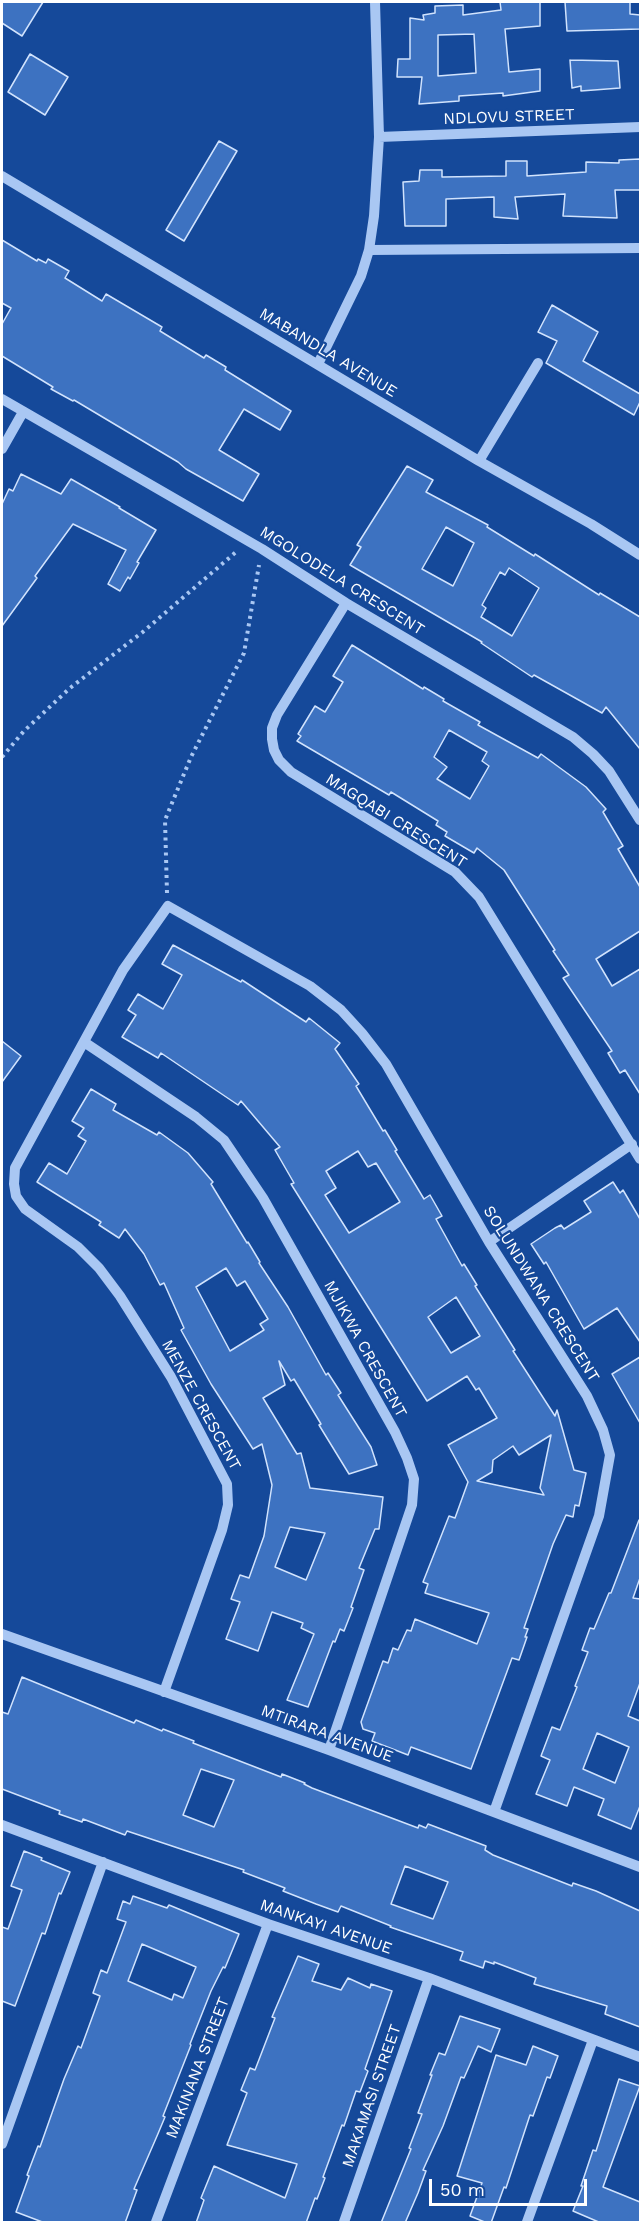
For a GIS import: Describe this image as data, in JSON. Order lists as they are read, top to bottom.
{
  "streets": {
    "street": [
      "NDLOVU STREET",
      "MABANDLA AVENUE",
      "MGOLODELA CRESCENT",
      "MAGQABI CRESCENT",
      "SOLUNDWANA CRESCENT",
      "MJIKWA CRESCENT",
      "MENZE CRESCENT",
      "MTIRARA AVENUE",
      "MANKAYI AVENUE",
      "MAKINANA STREET",
      "MAKAMASI STREET"
    ]
  },
  "crossings": [
    ["MGOLODELA CRESCENT", "MAGQABI CRESCENT"],
    ["SOLUNDWANA CRESCENT", "MTIRARA AVENUE"],
    ["MJIKWA CRESCENT", "MENZE CRESCENT"],
    ["MJIKWA CRESCENT", "MTIRARA AVENUE"],
    ["MENZE CRESCENT", "MTIRARA AVENUE"],
    ["MANKAYI AVENUE", "MAKINANA STREET"],
    ["MANKAYI AVENUE", "MAKAMASI STREET"]
  ],
  "scale_bar": "50 m"
}
